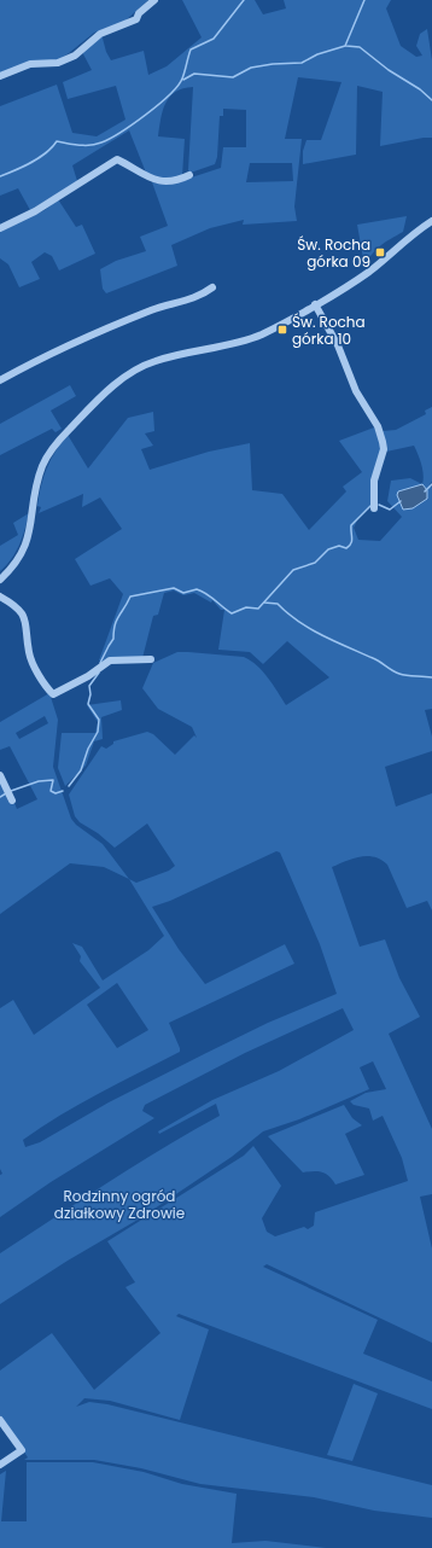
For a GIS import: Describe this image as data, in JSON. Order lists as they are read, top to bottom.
{
  "parks": ["Rodzinny ogród działkowy Zdrowie"],
  "places": {
    "transit": ["Św. Rocha górka 09", "Św. Rocha górka 10"]
  }
}
